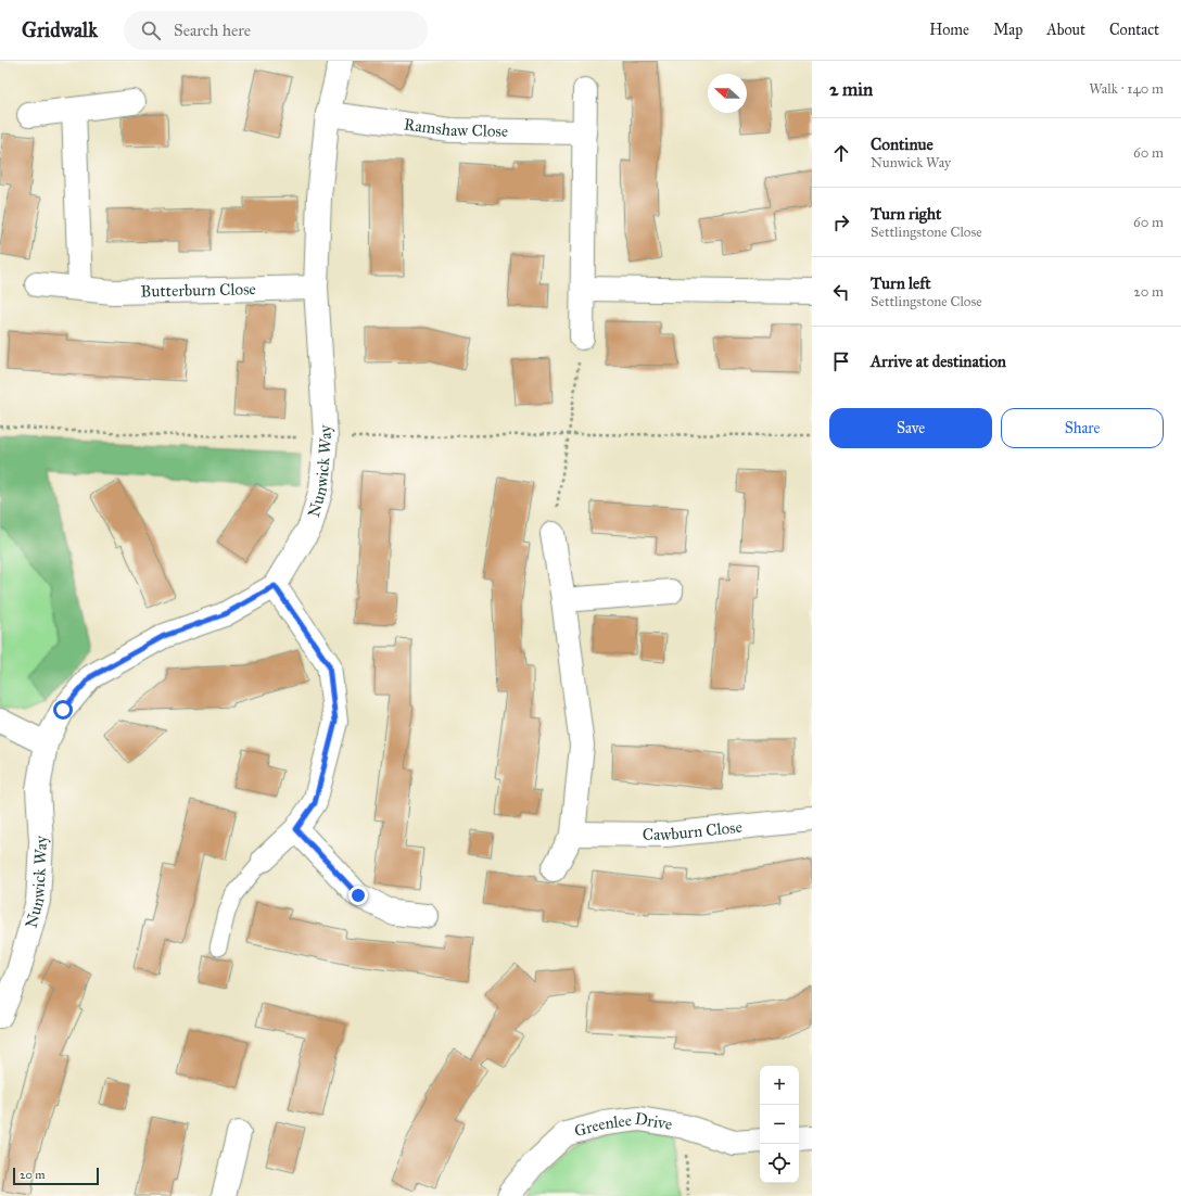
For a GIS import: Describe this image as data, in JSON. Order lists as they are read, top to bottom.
{
  "streets": {
    "street": [
      "Ramshaw Close",
      "Butterburn Close",
      "Nunwick Way",
      "Cawburn Close",
      "Greenlee Drive"
    ]
  },
  "crossings": [
    ["Ramshaw Close", "Nunwick Way"],
    ["Butterburn Close", "Nunwick Way"]
  ],
  "scale_bar": "20 m",
  "north": "left",
  "page": {
    "header": "Gridwalk",
    "search": "Search here",
    "nav": [
      "Home",
      "Map",
      "About",
      "Contact"
    ],
    "heading": ["2 min", "Walk · 140 m"],
    "list": [
      ["Continue", "Nunwick Way", "60 m"],
      ["Turn right", "Settlingstone Close", "60 m"],
      ["Turn left", "Settlingstone Close", "20 m"],
      "Arrive at destination"
    ],
    "buttons": ["Save", "Share"],
    "map_buttons": ["+", "−"],
    "scale": "20 m"
  }
}
